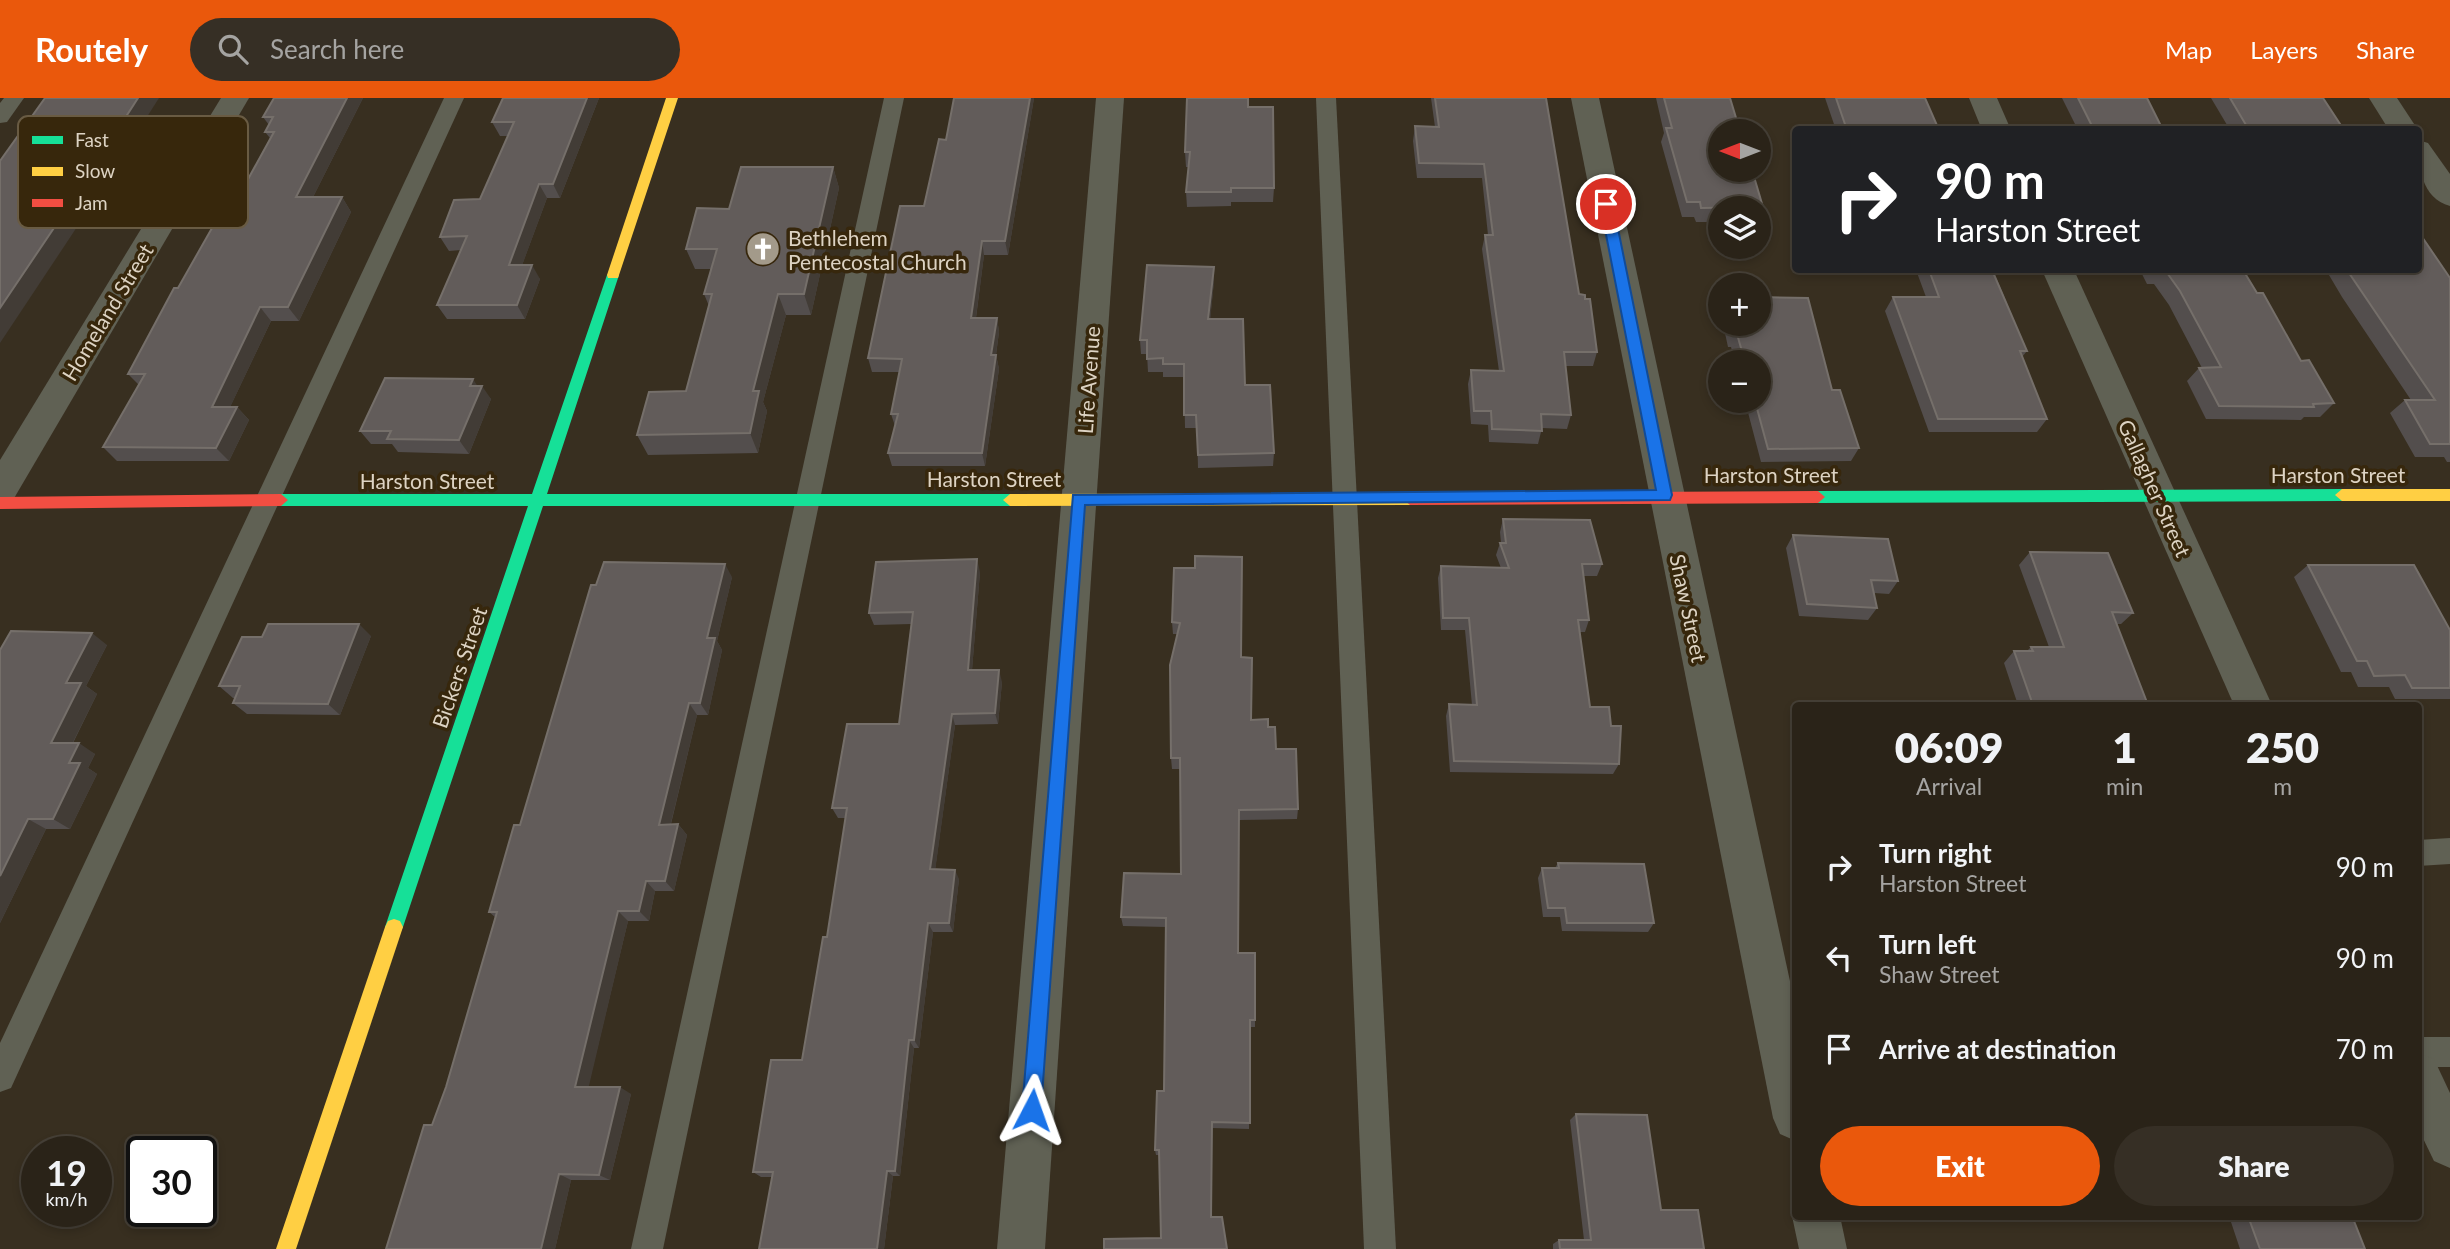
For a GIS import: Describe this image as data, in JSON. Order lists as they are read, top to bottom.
{
  "streets": {
    "street": [
      "Homeland Street",
      "Life Avenue",
      "Harston Street",
      "Gallagher Street",
      "Shaw Street",
      "Bickers Street"
    ]
  },
  "crossings": [
    ["Life Avenue", "Harston Street"],
    ["Harston Street", "Gallagher Street"],
    ["Harston Street", "Shaw Street"],
    ["Harston Street", "Bickers Street"]
  ],
  "places": {
    "church": ["Bethlehem Pentecostal Church"]
  },
  "legend": ["Fast", "Slow", "Jam"],
  "north": "left",
  "page": {
    "header": "Routely",
    "search": "Search here",
    "nav": ["Map", "Layers", "Share"],
    "map_buttons": ["+", "−"],
    "turn": ["90 m", "Harston Street"],
    "eta": [
      "06:09",
      "Arrival",
      "1",
      "min",
      "250",
      "m"
    ],
    "list": [
      {
        "name": "Turn right",
        "note": "Harston Street",
        "value": "90 m"
      },
      {
        "name": "Turn left",
        "note": "Shaw Street",
        "value": "90 m"
      },
      {
        "name": "Arrive at destination",
        "value": "70 m"
      }
    ],
    "buttons": ["Exit", "Share"],
    "speed": "19 km/h",
    "limit": "30"
  }
}
